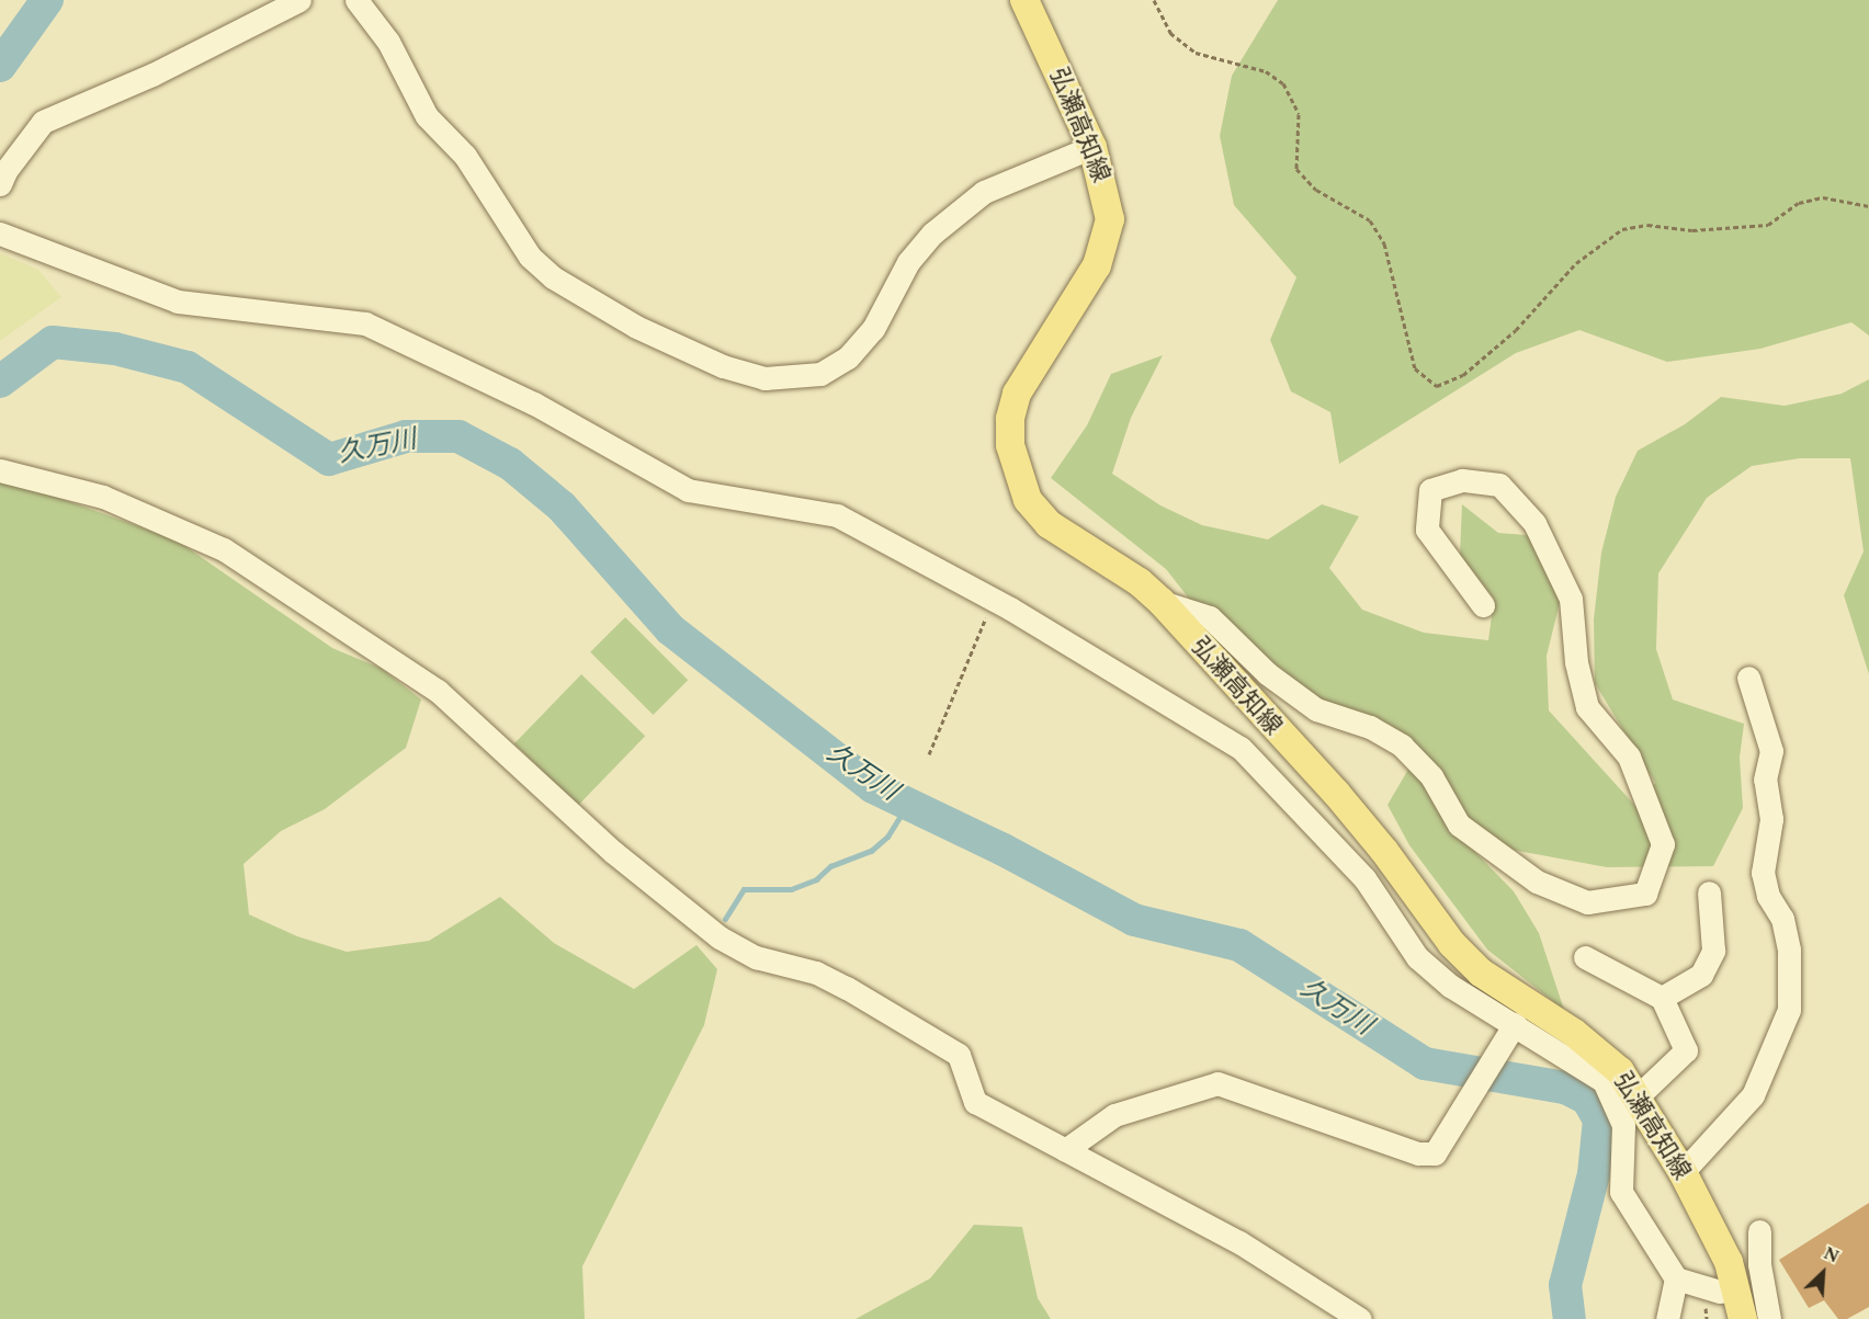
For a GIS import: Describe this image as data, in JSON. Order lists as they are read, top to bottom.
{
  "streets": {
    "main road": ["弘瀬高知線"]
  },
  "water": ["久万川"],
  "north": "top right"
}
